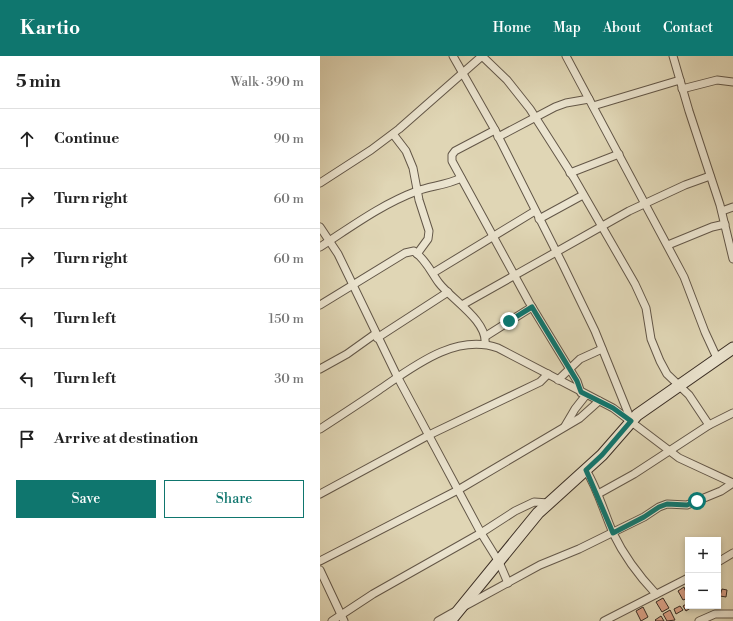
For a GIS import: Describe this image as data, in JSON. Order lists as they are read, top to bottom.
{
  "page": {
    "header": "Kartio",
    "nav": [
      "Home",
      "Map",
      "About",
      "Contact"
    ],
    "heading": ["5 min", "Walk · 390 m"],
    "list": [
      ["Continue", "90 m"],
      ["Turn right", "60 m"],
      ["Turn right", "60 m"],
      ["Turn left", "150 m"],
      ["Turn left", "30 m"],
      "Arrive at destination"
    ],
    "buttons": ["Save", "Share"],
    "map_buttons": ["+", "−"]
  }
}
